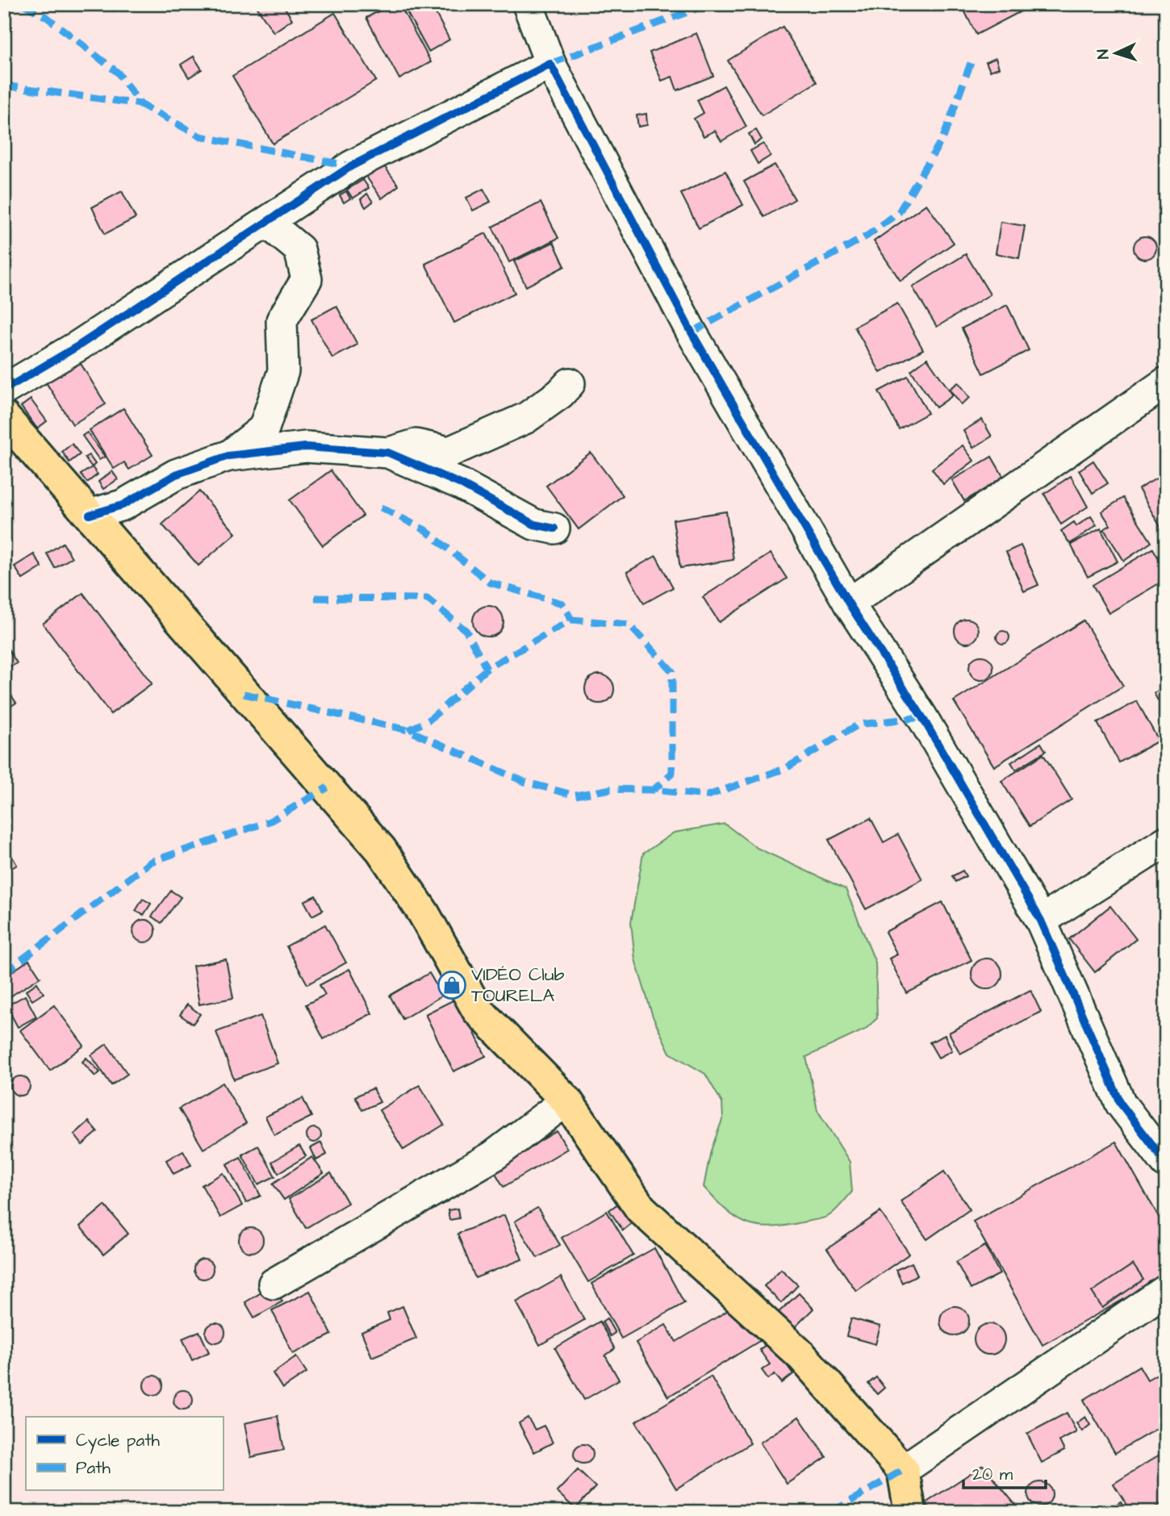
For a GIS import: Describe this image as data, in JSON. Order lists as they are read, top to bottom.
{
  "places": {
    "shop": ["VIDÉO Club TOURELA"]
  },
  "legend": ["Cycle path", "Path"],
  "scale_bar": "20 m",
  "north": "left"
}
